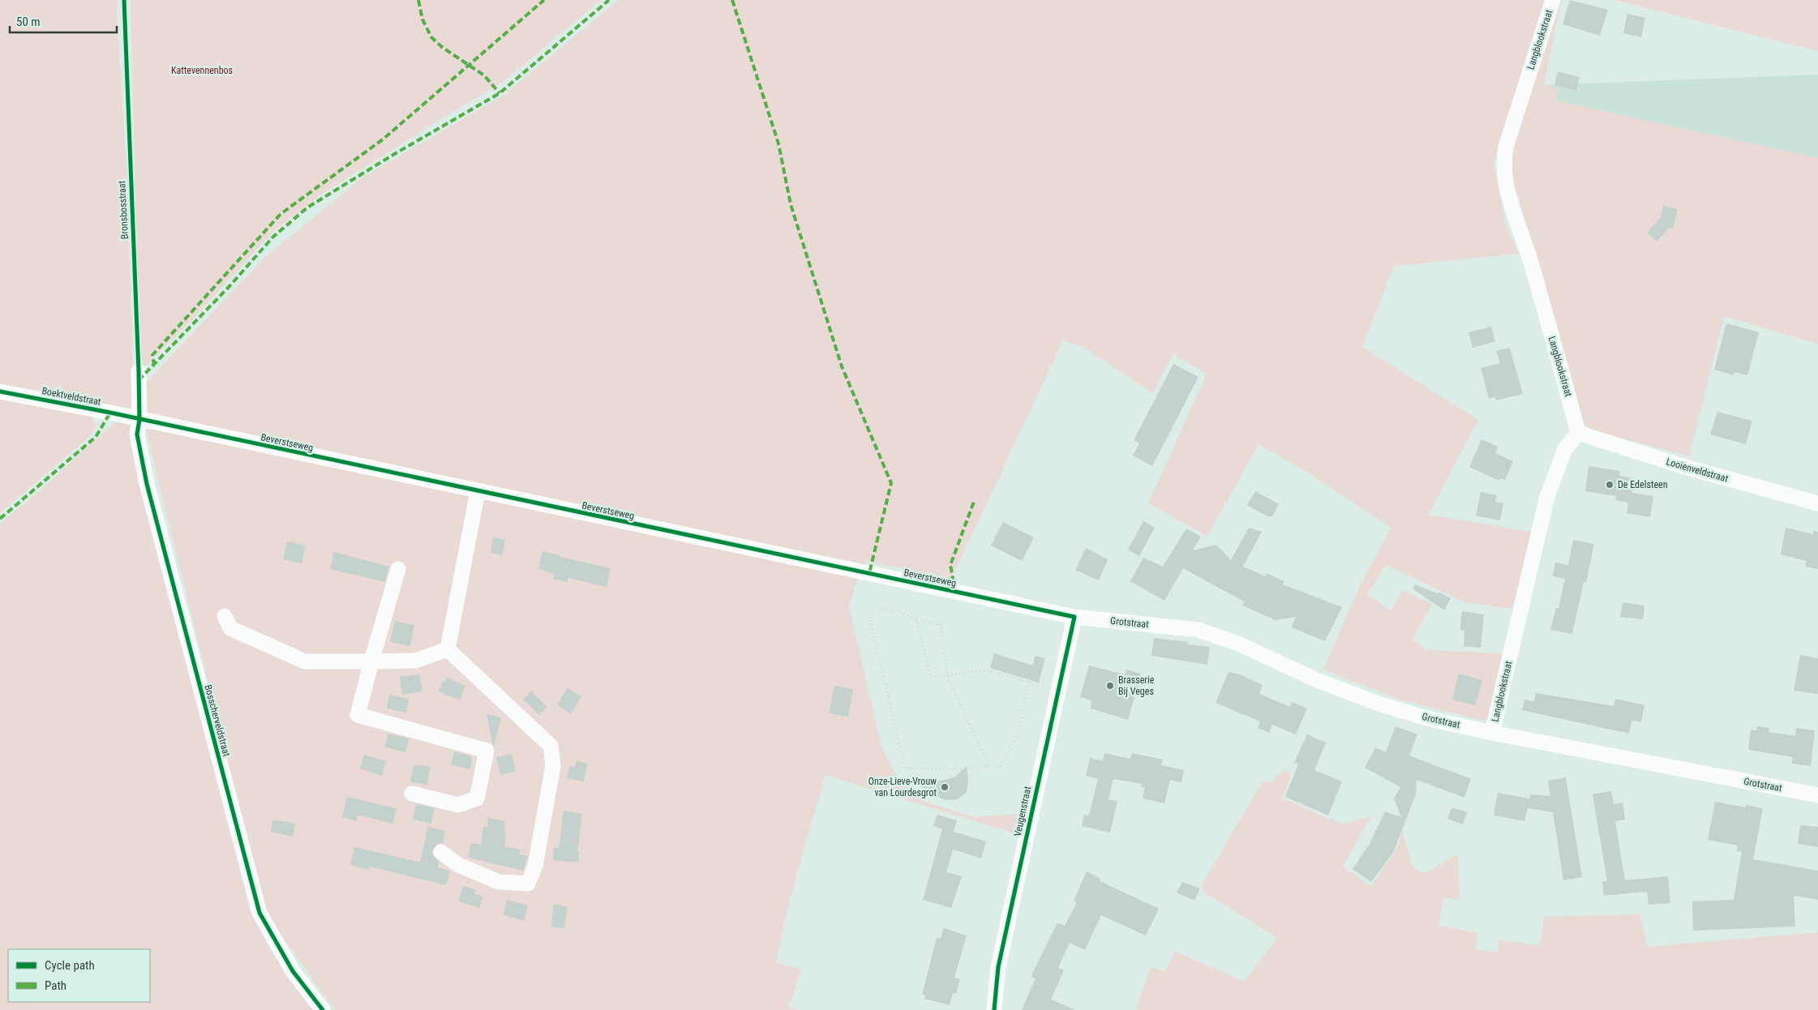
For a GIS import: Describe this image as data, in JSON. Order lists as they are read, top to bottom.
{
  "streets": {
    "street": [
      "Langblookstraat",
      "Boektveldstraat",
      "Beverstseweg",
      "Looienveldstraat",
      "Grotstraat",
      "Bosscherveldstraat",
      "Veugenstraat"
    ],
    "cycle path": ["Bronsbosstraat"]
  },
  "crossings": [
    ["Langblookstraat", "Looienveldstraat"],
    ["Langblookstraat", "Grotstraat"],
    ["Boektveldstraat", "Beverstseweg"],
    ["Boektveldstraat", "Bosscherveldstraat"],
    ["Beverstseweg", "Grotstraat"],
    ["Beverstseweg", "Bosscherveldstraat"],
    ["Beverstseweg", "Veugenstraat"],
    ["Grotstraat", "Veugenstraat"]
  ],
  "parks": ["Kattevennenbos"],
  "places": ["De Edelsteen", "Brasserie Bij Veges", "Onze-Lieve-Vrouw van Lourdesgrot"],
  "legend": ["Cycle path", "Path"],
  "scale_bar": "50 m"
}
